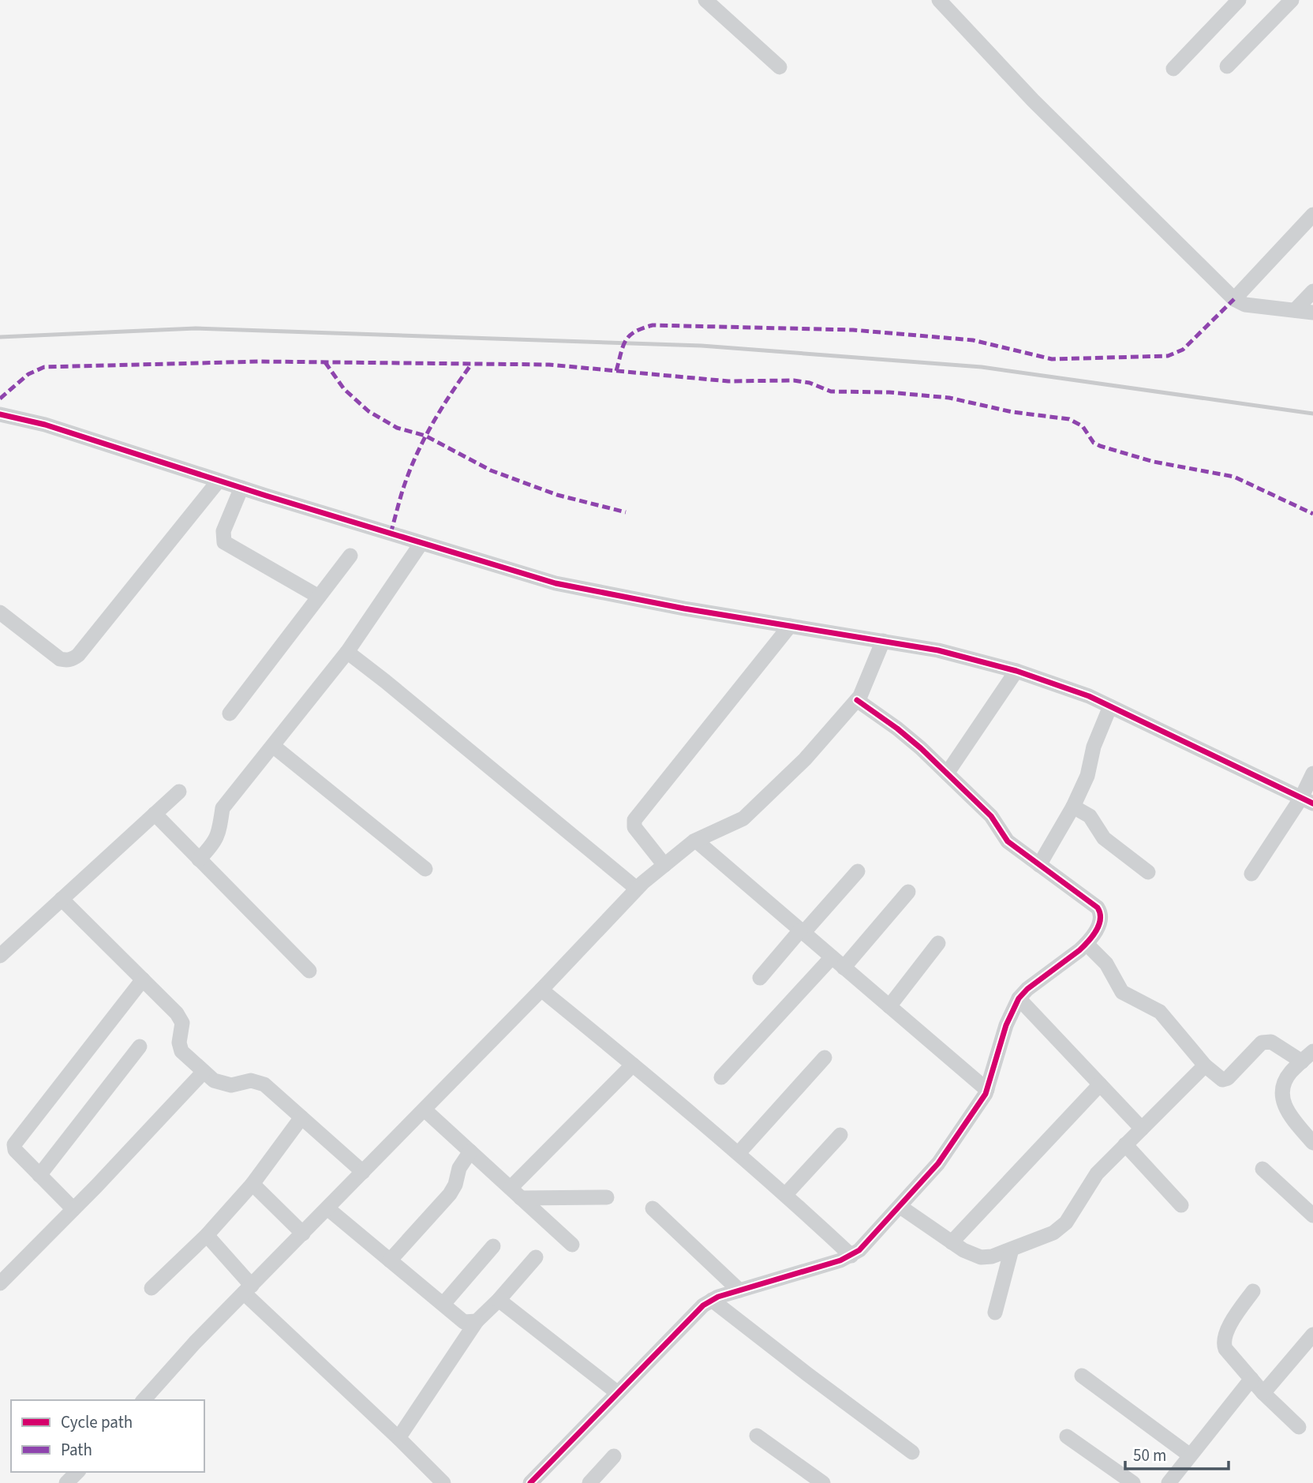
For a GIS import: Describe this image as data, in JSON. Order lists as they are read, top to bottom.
{
  "legend": ["Cycle path", "Path"],
  "scale_bar": "50 m"
}
